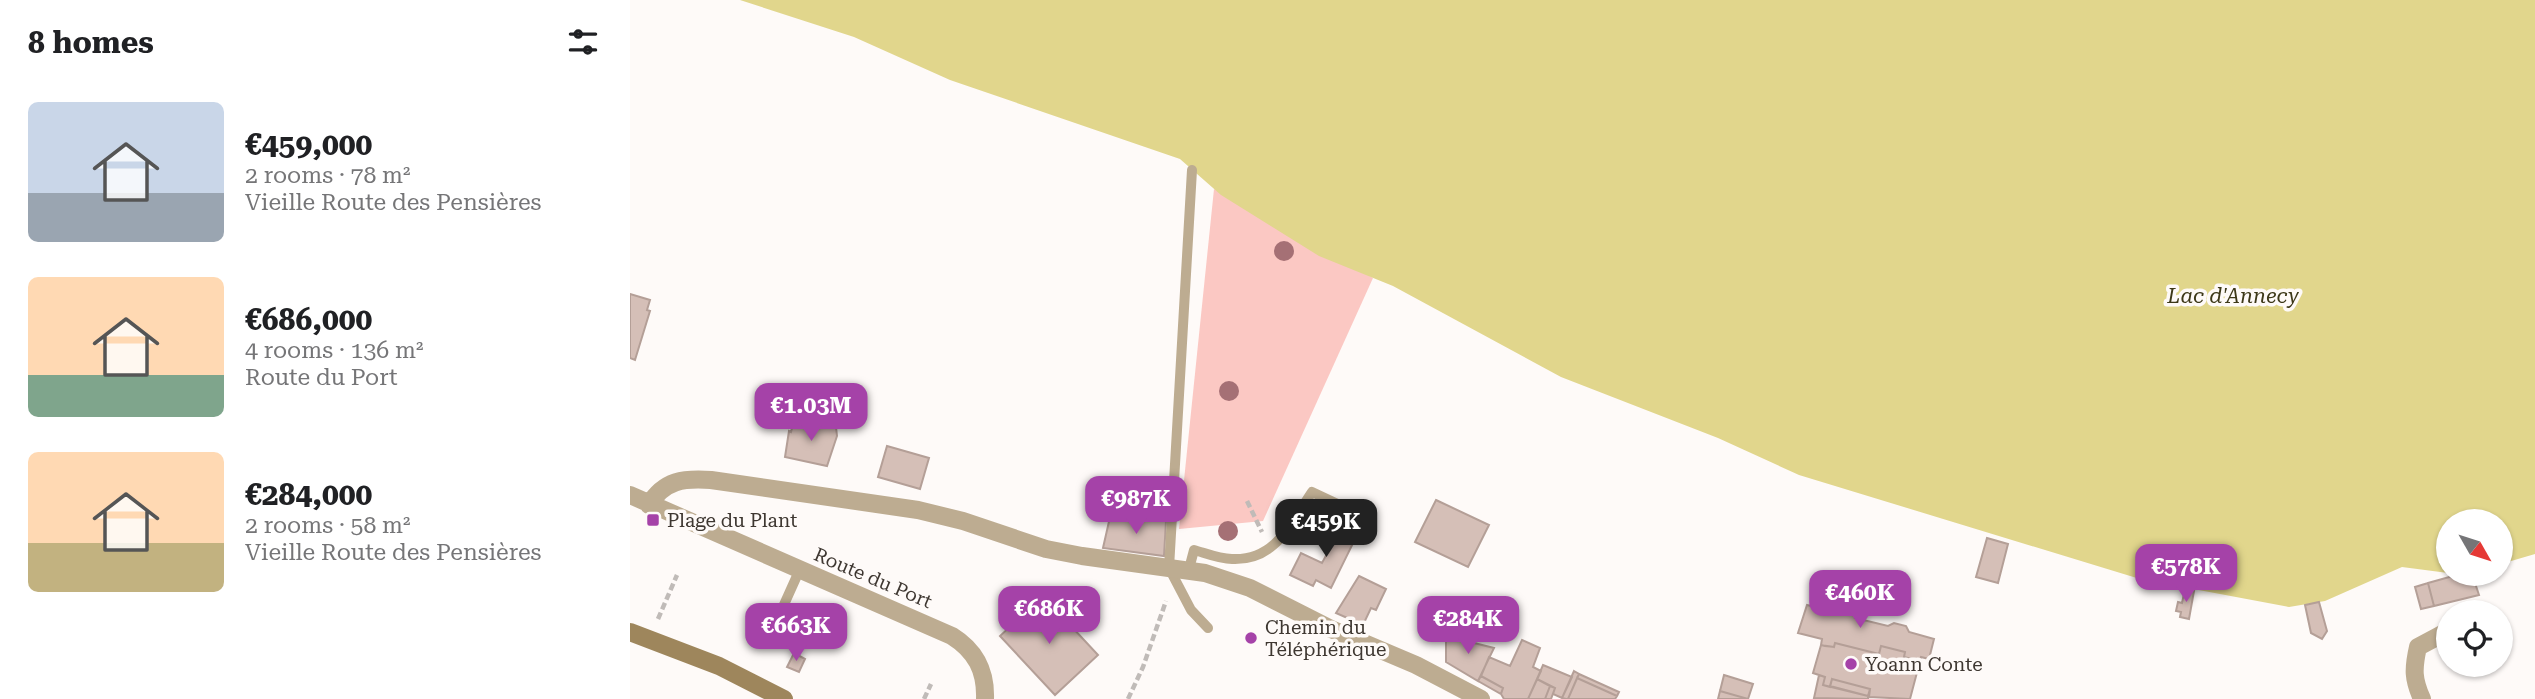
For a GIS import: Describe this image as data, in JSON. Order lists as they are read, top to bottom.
{
  "streets": {
    "street": ["Route du Port"]
  },
  "water": ["Lac d'Annecy"],
  "places": {
    "transit": ["Plage du Plant"],
    "other": ["Chemin du Téléphérique", "Yoann Conte"]
  },
  "north": "bottom right",
  "page": {
    "heading": "8 homes",
    "list": [
      {
        "name": "€459,000",
        "note": "2 rooms · 78 m² · Vieille Route des Pensières"
      },
      {
        "name": "€686,000",
        "note": "4 rooms · 136 m² · Route du Port"
      },
      {
        "name": "€284,000",
        "note": "2 rooms · 58 m² · Vieille Route des Pensières"
      }
    ],
    "price": [
      "€1.03M",
      "€987K",
      "€459K",
      "€578K",
      "€460K",
      "€686K",
      "€284K",
      "€663K"
    ]
  }
}
